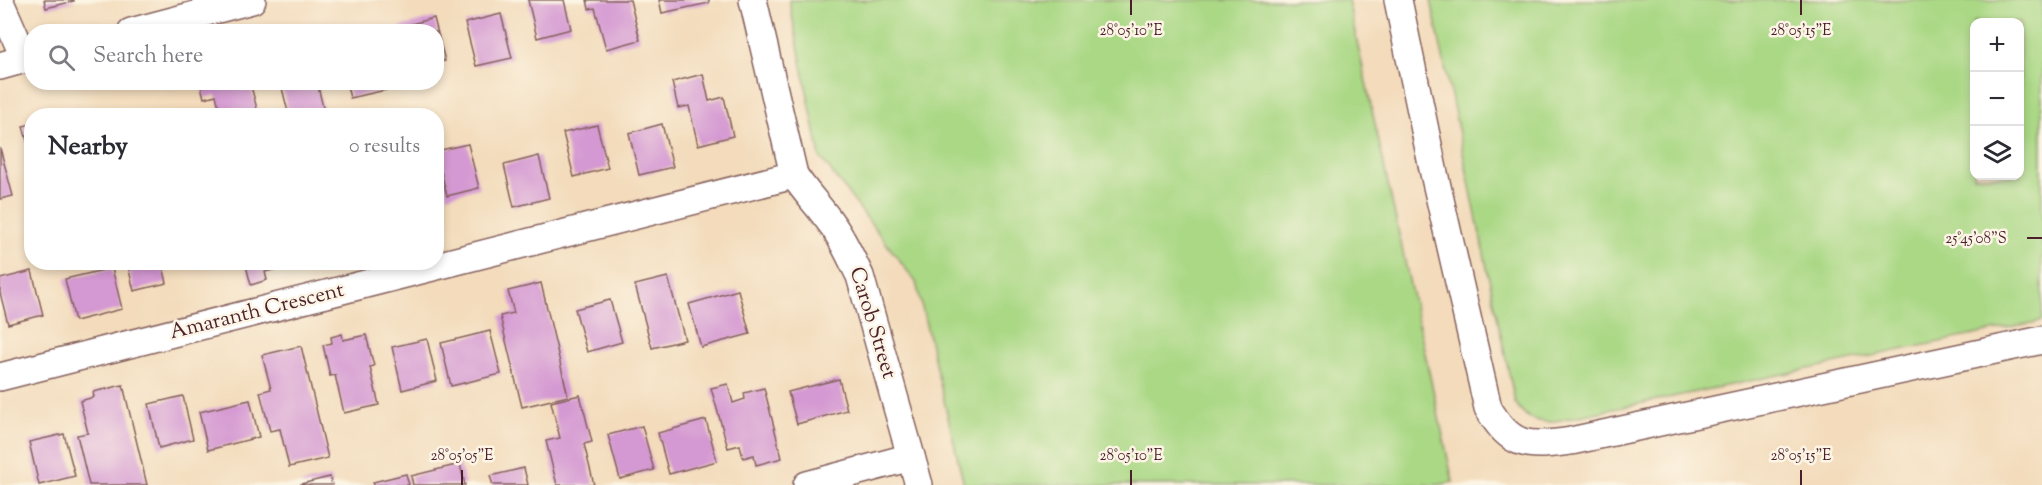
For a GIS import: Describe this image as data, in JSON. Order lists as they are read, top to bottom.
{
  "streets": {
    "street": ["Amaranth Crescent", "Carob Street"]
  },
  "crossings": [
    ["Amaranth Crescent", "Carob Street"]
  ],
  "page": {
    "map_buttons": ["+", "−"],
    "search": "Search here",
    "heading": ["Nearby", "0 results"]
  },
  "coordinates": [
    "28°05'10\"E",
    "28°05'15\"E",
    "25°45'08\"S",
    "28°05'05\"E"
  ]
}
